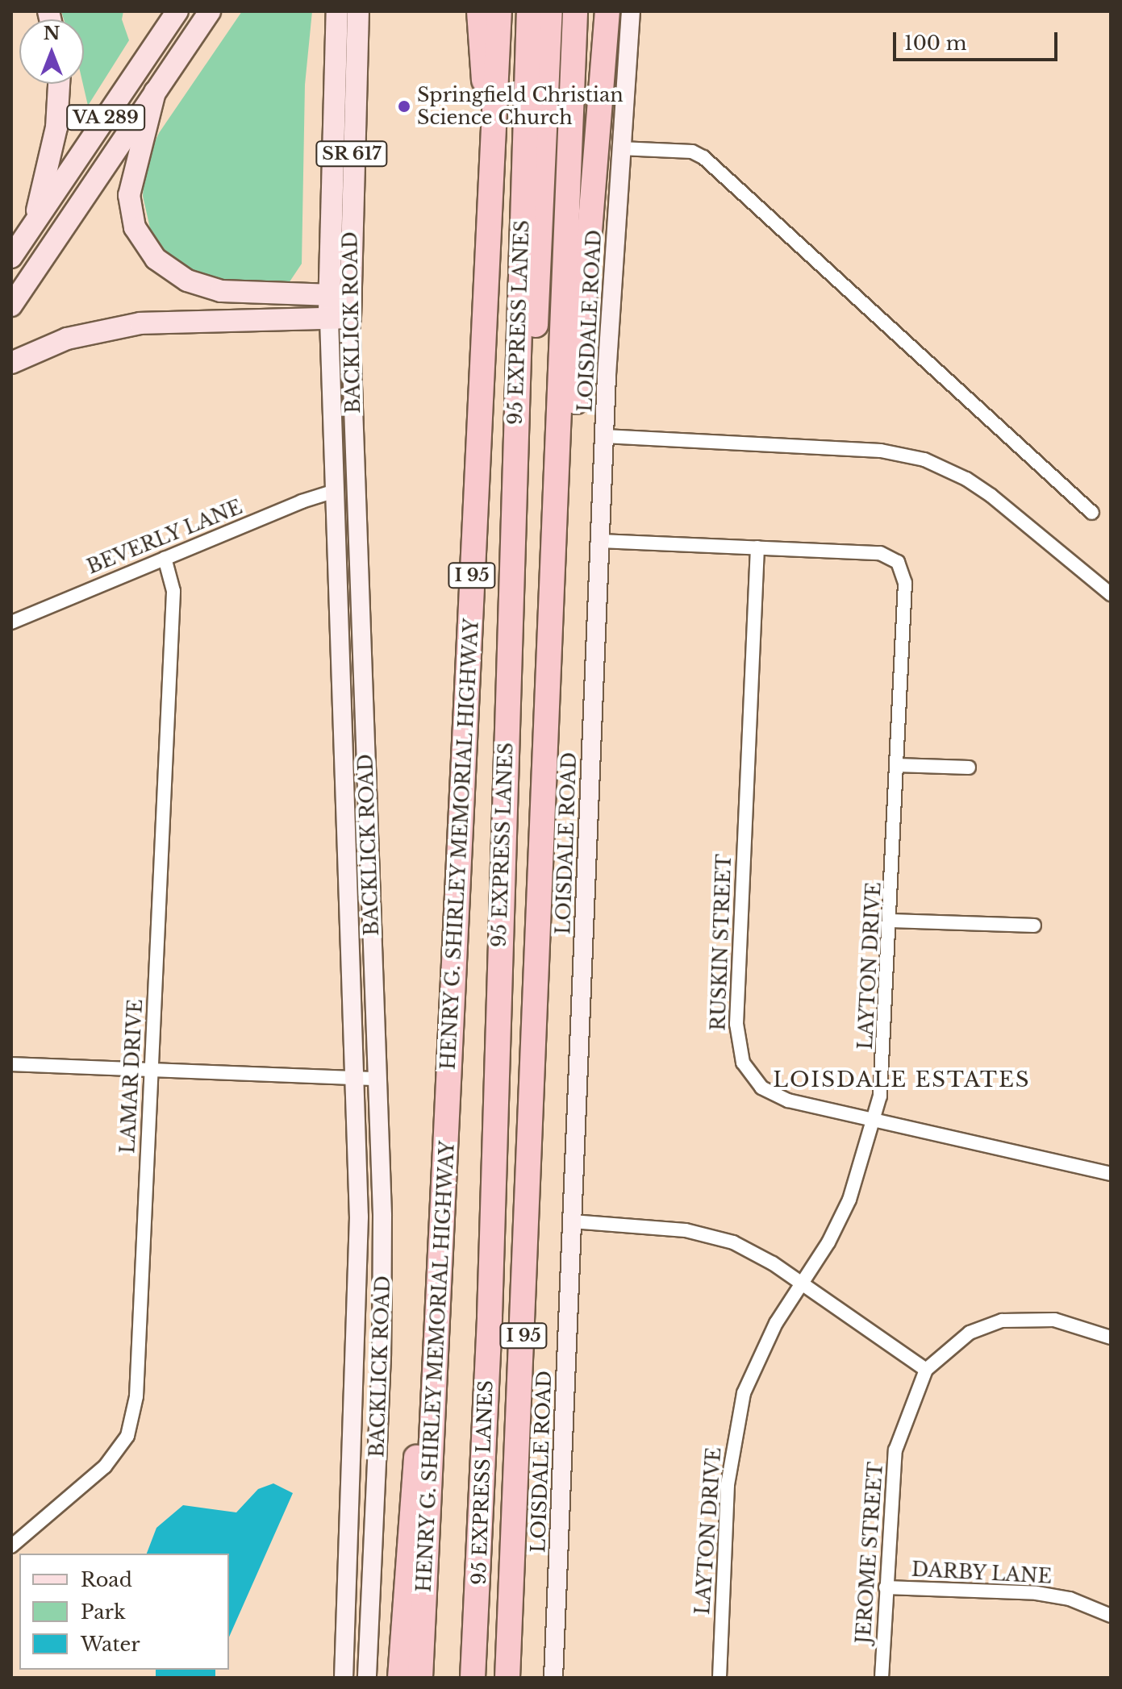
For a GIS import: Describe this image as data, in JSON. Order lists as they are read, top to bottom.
{
  "streets": {
    "highway": ["95 EXPRESS LANES", "I 95", "HENRY G. SHIRLEY MEMORIAL HIGHWAY"],
    "main road": [
      "VA 289",
      "SR 617",
      "LOISDALE ROAD",
      "BACKLICK ROAD"
    ],
    "street": [
      "BEVERLY LANE",
      "RUSKIN STREET",
      "LAYTON DRIVE",
      "LAMAR DRIVE",
      "JEROME STREET",
      "DARBY LANE"
    ]
  },
  "crossings": [
    ["LOISDALE ROAD", "LAYTON DRIVE"],
    ["BACKLICK ROAD", "BEVERLY LANE"],
    ["BEVERLY LANE", "LAMAR DRIVE"],
    ["RUSKIN STREET", "LAYTON DRIVE"],
    ["JEROME STREET", "DARBY LANE"]
  ],
  "districts": ["LOISDALE ESTATES"],
  "places": ["Springfield Christian Science Church"],
  "legend": ["Road", "Park", "Water"],
  "scale_bar": "100 m",
  "north": "top"
}
